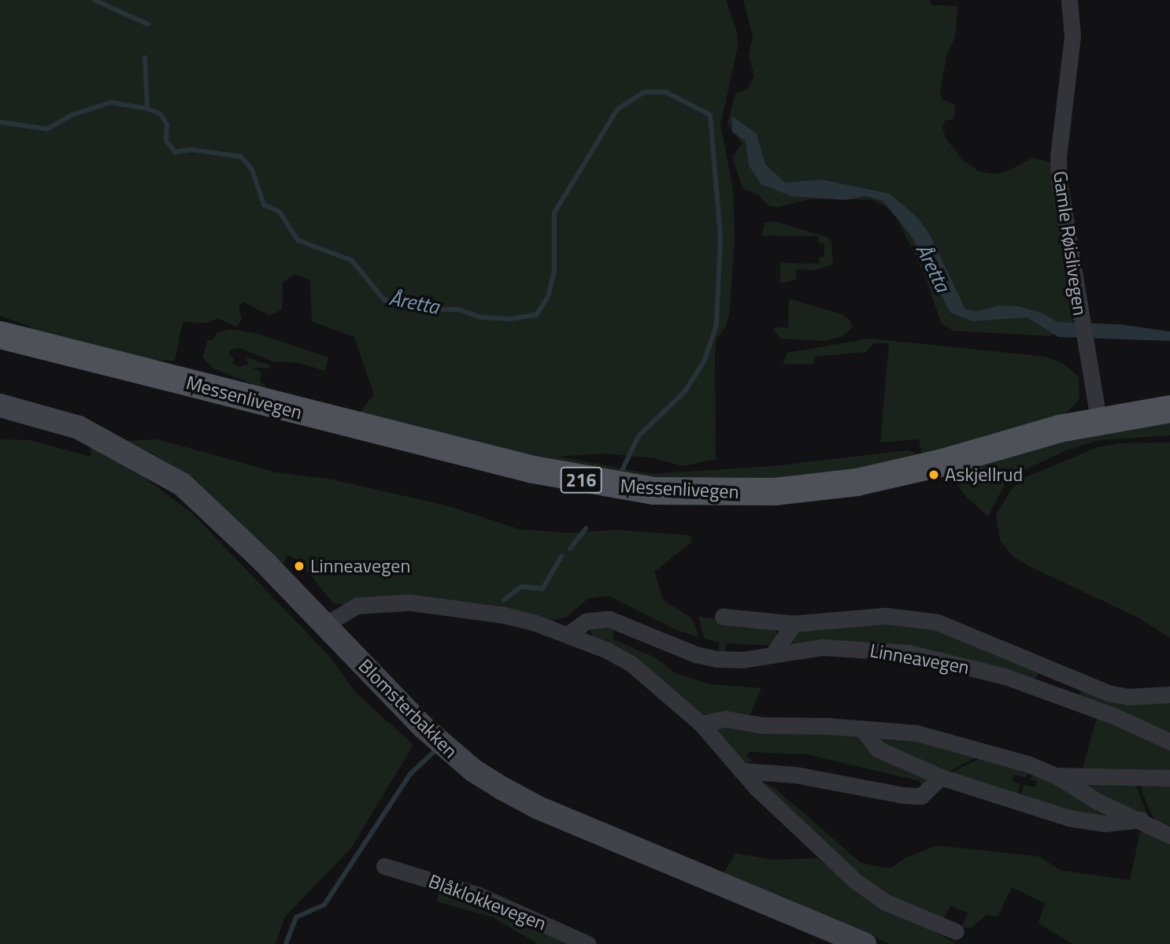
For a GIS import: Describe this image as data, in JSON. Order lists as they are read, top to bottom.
{
  "streets": {
    "main road": ["Messenlivegen", "216"],
    "street": [
      "Gamle Røislivegen",
      "Linneavegen",
      "Blomsterbakken",
      "Blåklokkevegen"
    ]
  },
  "crossings": [
    ["Gamle Røislivegen", "Messenlivegen"]
  ],
  "water": ["Åretta"],
  "places": ["Askjellrud", "Linneavegen"]
}
